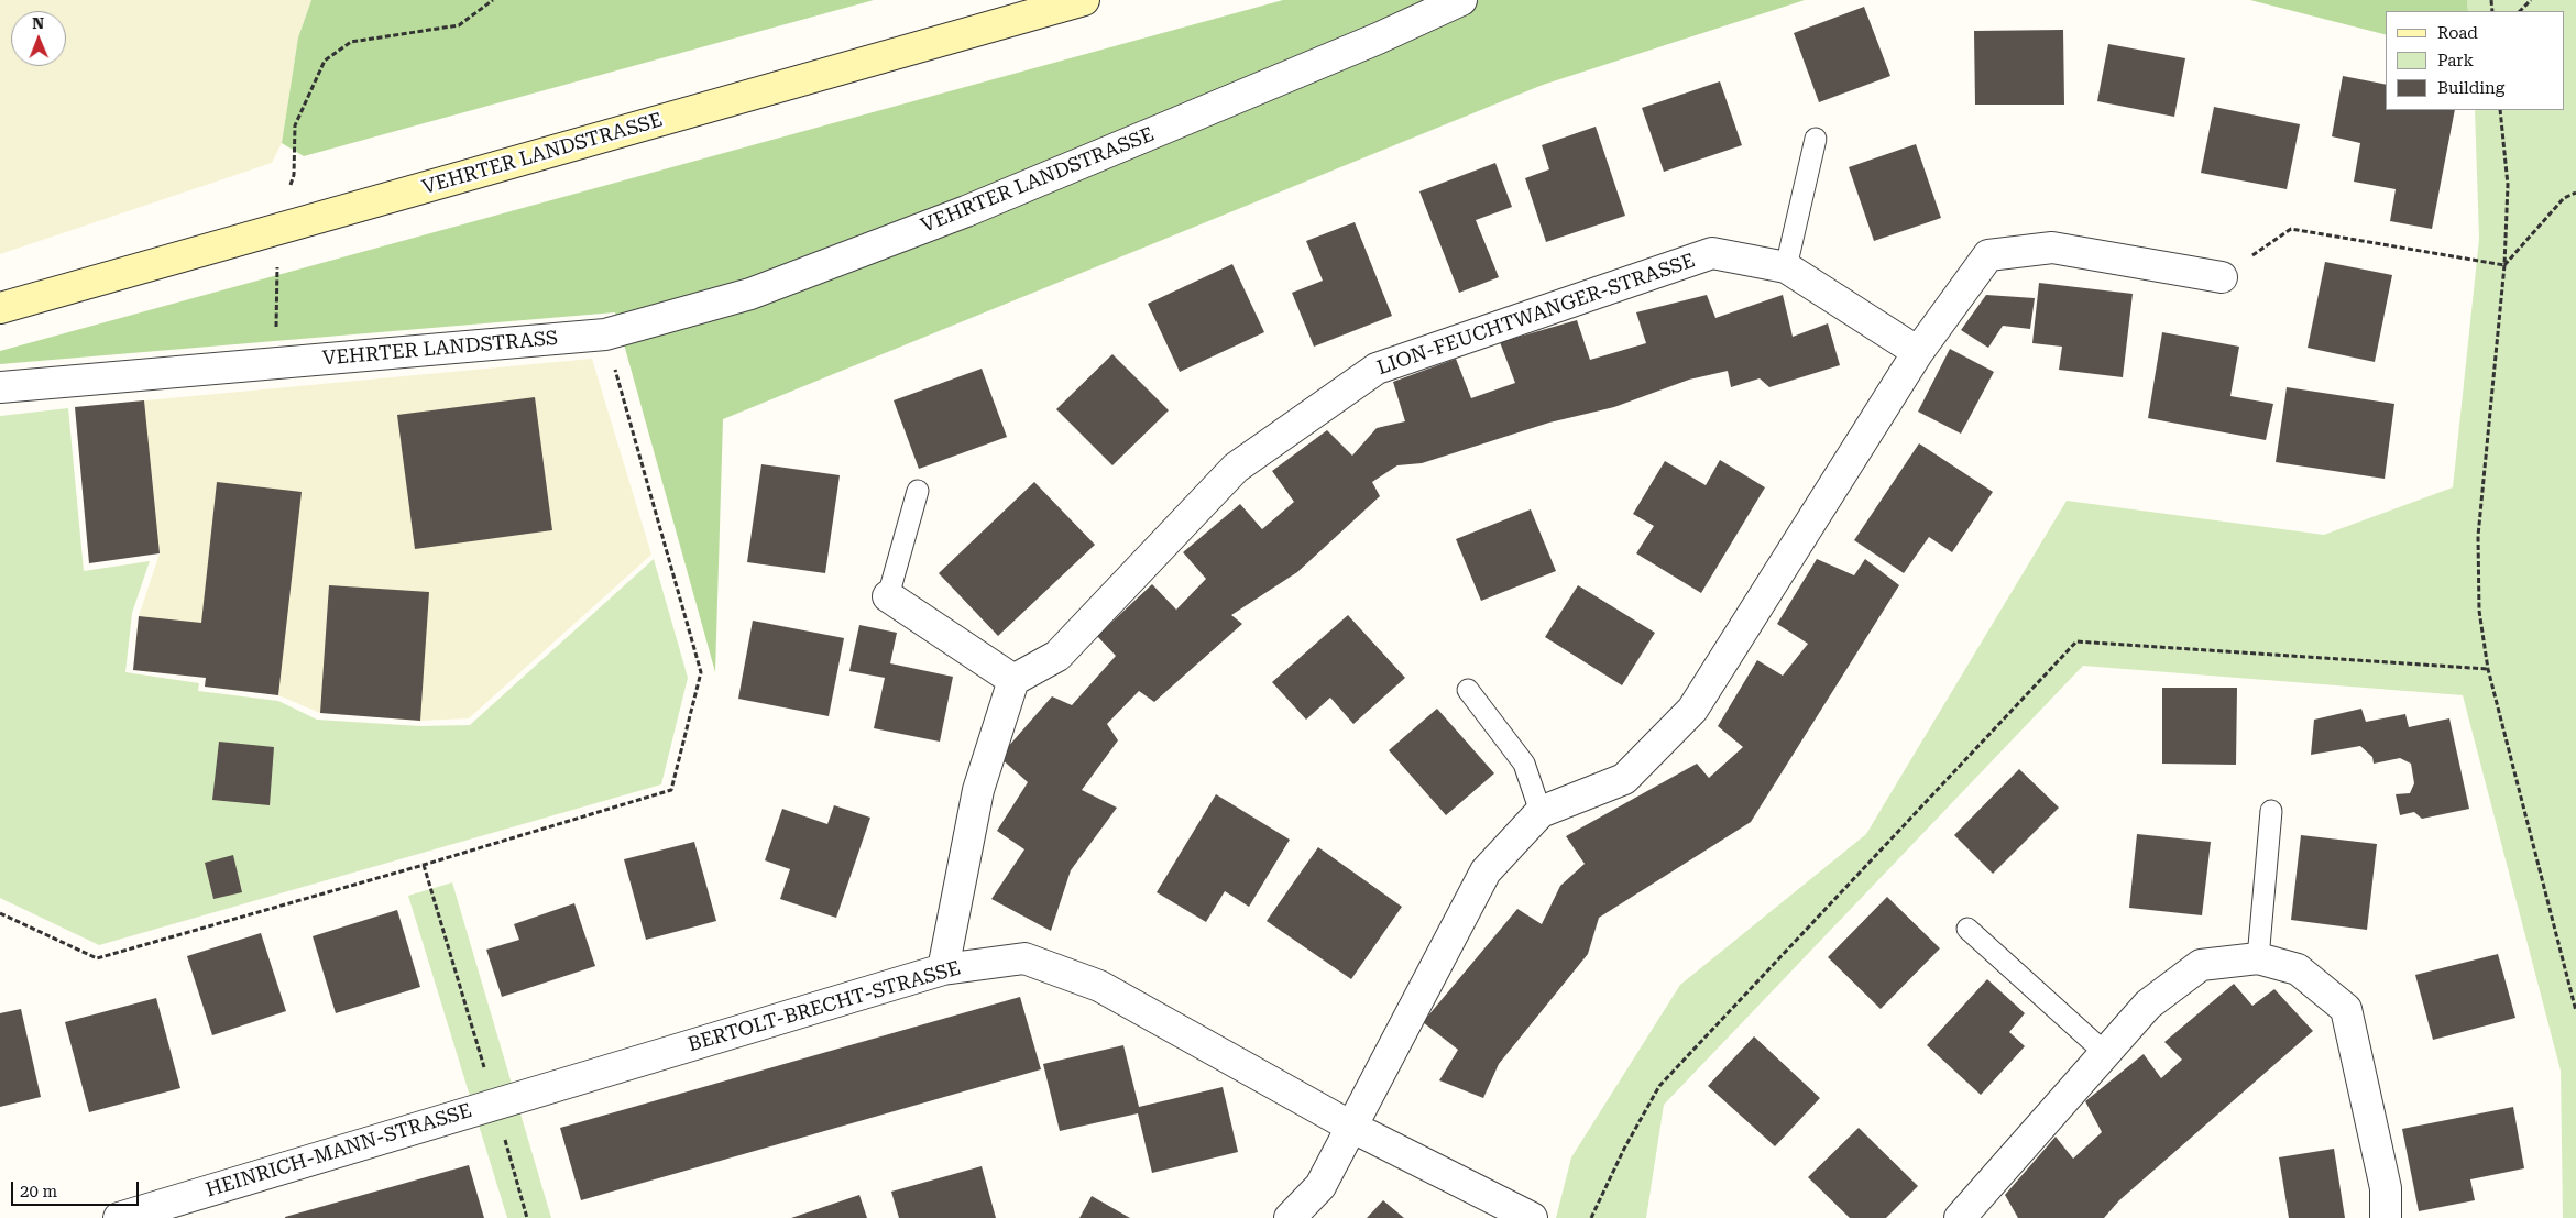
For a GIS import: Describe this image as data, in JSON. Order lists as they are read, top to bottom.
{
  "streets": {
    "main road": ["VEHRTER LANDSTRASSE"],
    "street": [
      "LION-FEUCHTWANGER-STRASSE",
      "VEHRTER LANDSTRASS",
      "BERTOLT-BRECHT-STRASSE",
      "HEINRICH-MANN-STRASSE"
    ]
  },
  "crossings": [
    ["VEHRTER LANDSTRASSE", "VEHRTER LANDSTRASS"],
    ["BERTOLT-BRECHT-STRASSE", "HEINRICH-MANN-STRASSE"]
  ],
  "legend": ["Road", "Park", "Building"],
  "scale_bar": "20 m",
  "north": "top"
}
